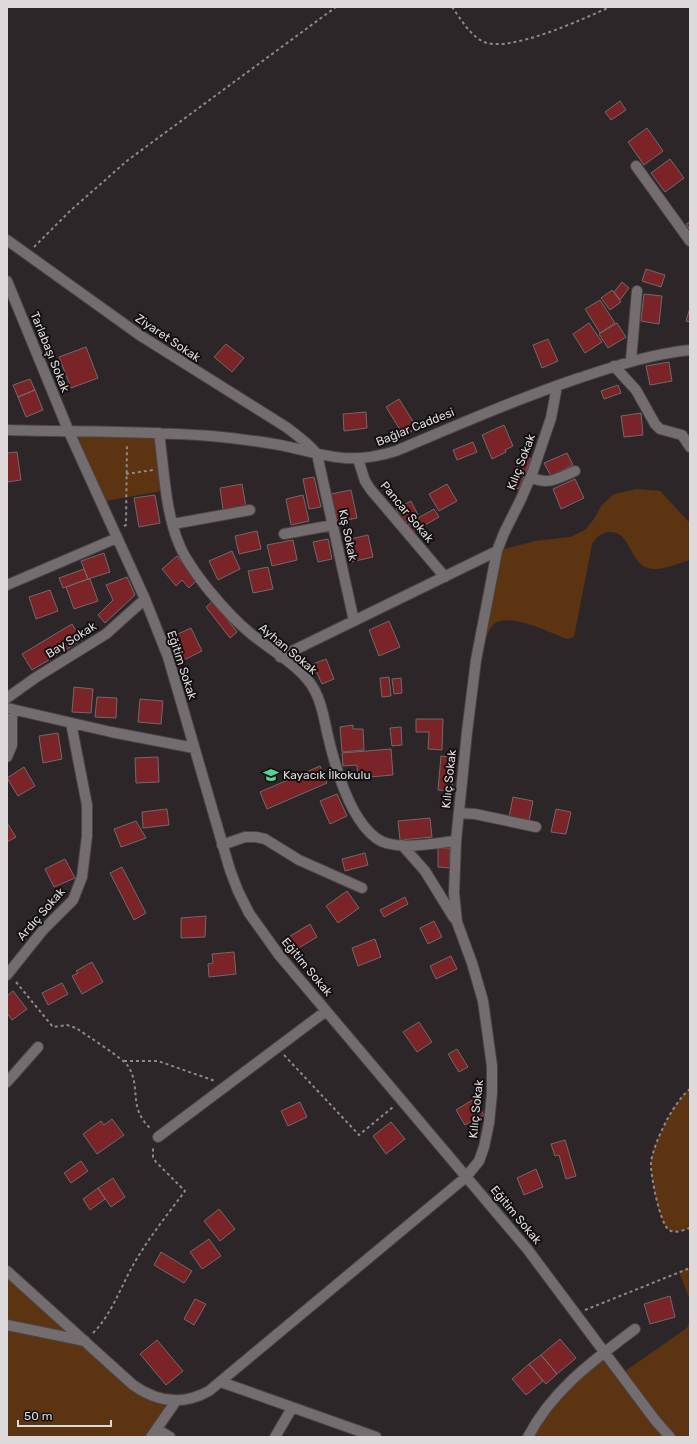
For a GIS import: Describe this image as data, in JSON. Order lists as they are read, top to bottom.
{
  "streets": {
    "street": [
      "Ziyaret Sokak",
      "Tarlabaşı Sokak",
      "Bağlar Caddesi",
      "Kılıç Sokak",
      "Pancar Sokak",
      "Kış Sokak",
      "Bay Sokak",
      "Ayhan Sokak",
      "Eğitim Sokak",
      "Ardıç Sokak"
    ]
  },
  "crossings": [
    ["Ziyaret Sokak", "Bağlar Caddesi"],
    ["Ziyaret Sokak", "Kış Sokak"],
    ["Tarlabaşı Sokak", "Bağlar Caddesi"],
    ["Tarlabaşı Sokak", "Eğitim Sokak"],
    ["Bağlar Caddesi", "Kılıç Sokak"],
    ["Bağlar Caddesi", "Pancar Sokak"],
    ["Bağlar Caddesi", "Kış Sokak"],
    ["Bağlar Caddesi", "Ayhan Sokak"],
    ["Bağlar Caddesi", "Eğitim Sokak"],
    ["Kılıç Sokak", "Ayhan Sokak"],
    ["Kılıç Sokak", "Eğitim Sokak"],
    ["Bay Sokak", "Eğitim Sokak"]
  ],
  "places": {
    "school or university": ["Kayacık İlkokulu"]
  },
  "scale_bar": "50 m"
}
